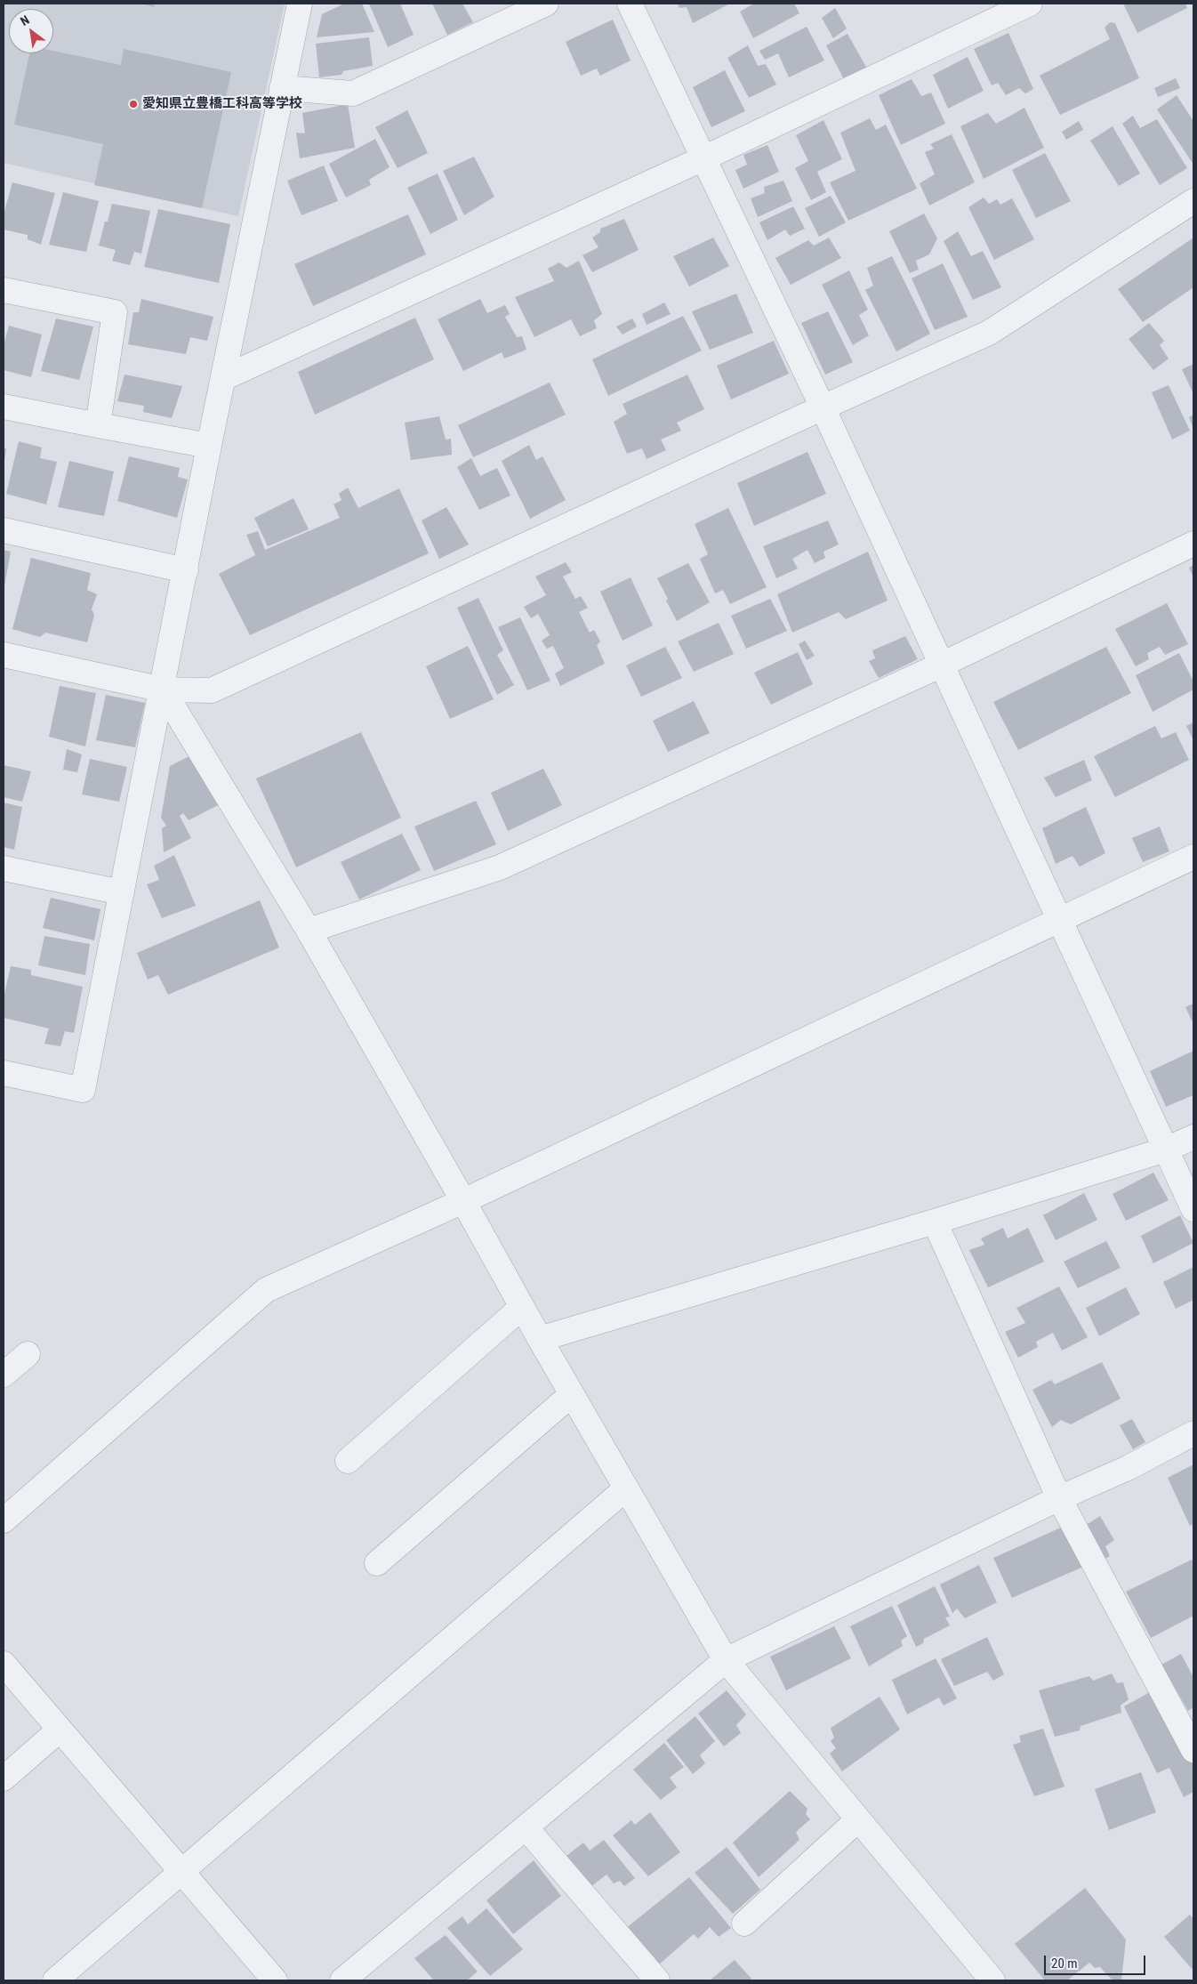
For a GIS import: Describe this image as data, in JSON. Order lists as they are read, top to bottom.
{
  "places": ["愛知県立豊橋工科高等学校"],
  "scale_bar": "20 m",
  "north": "top left"
}
